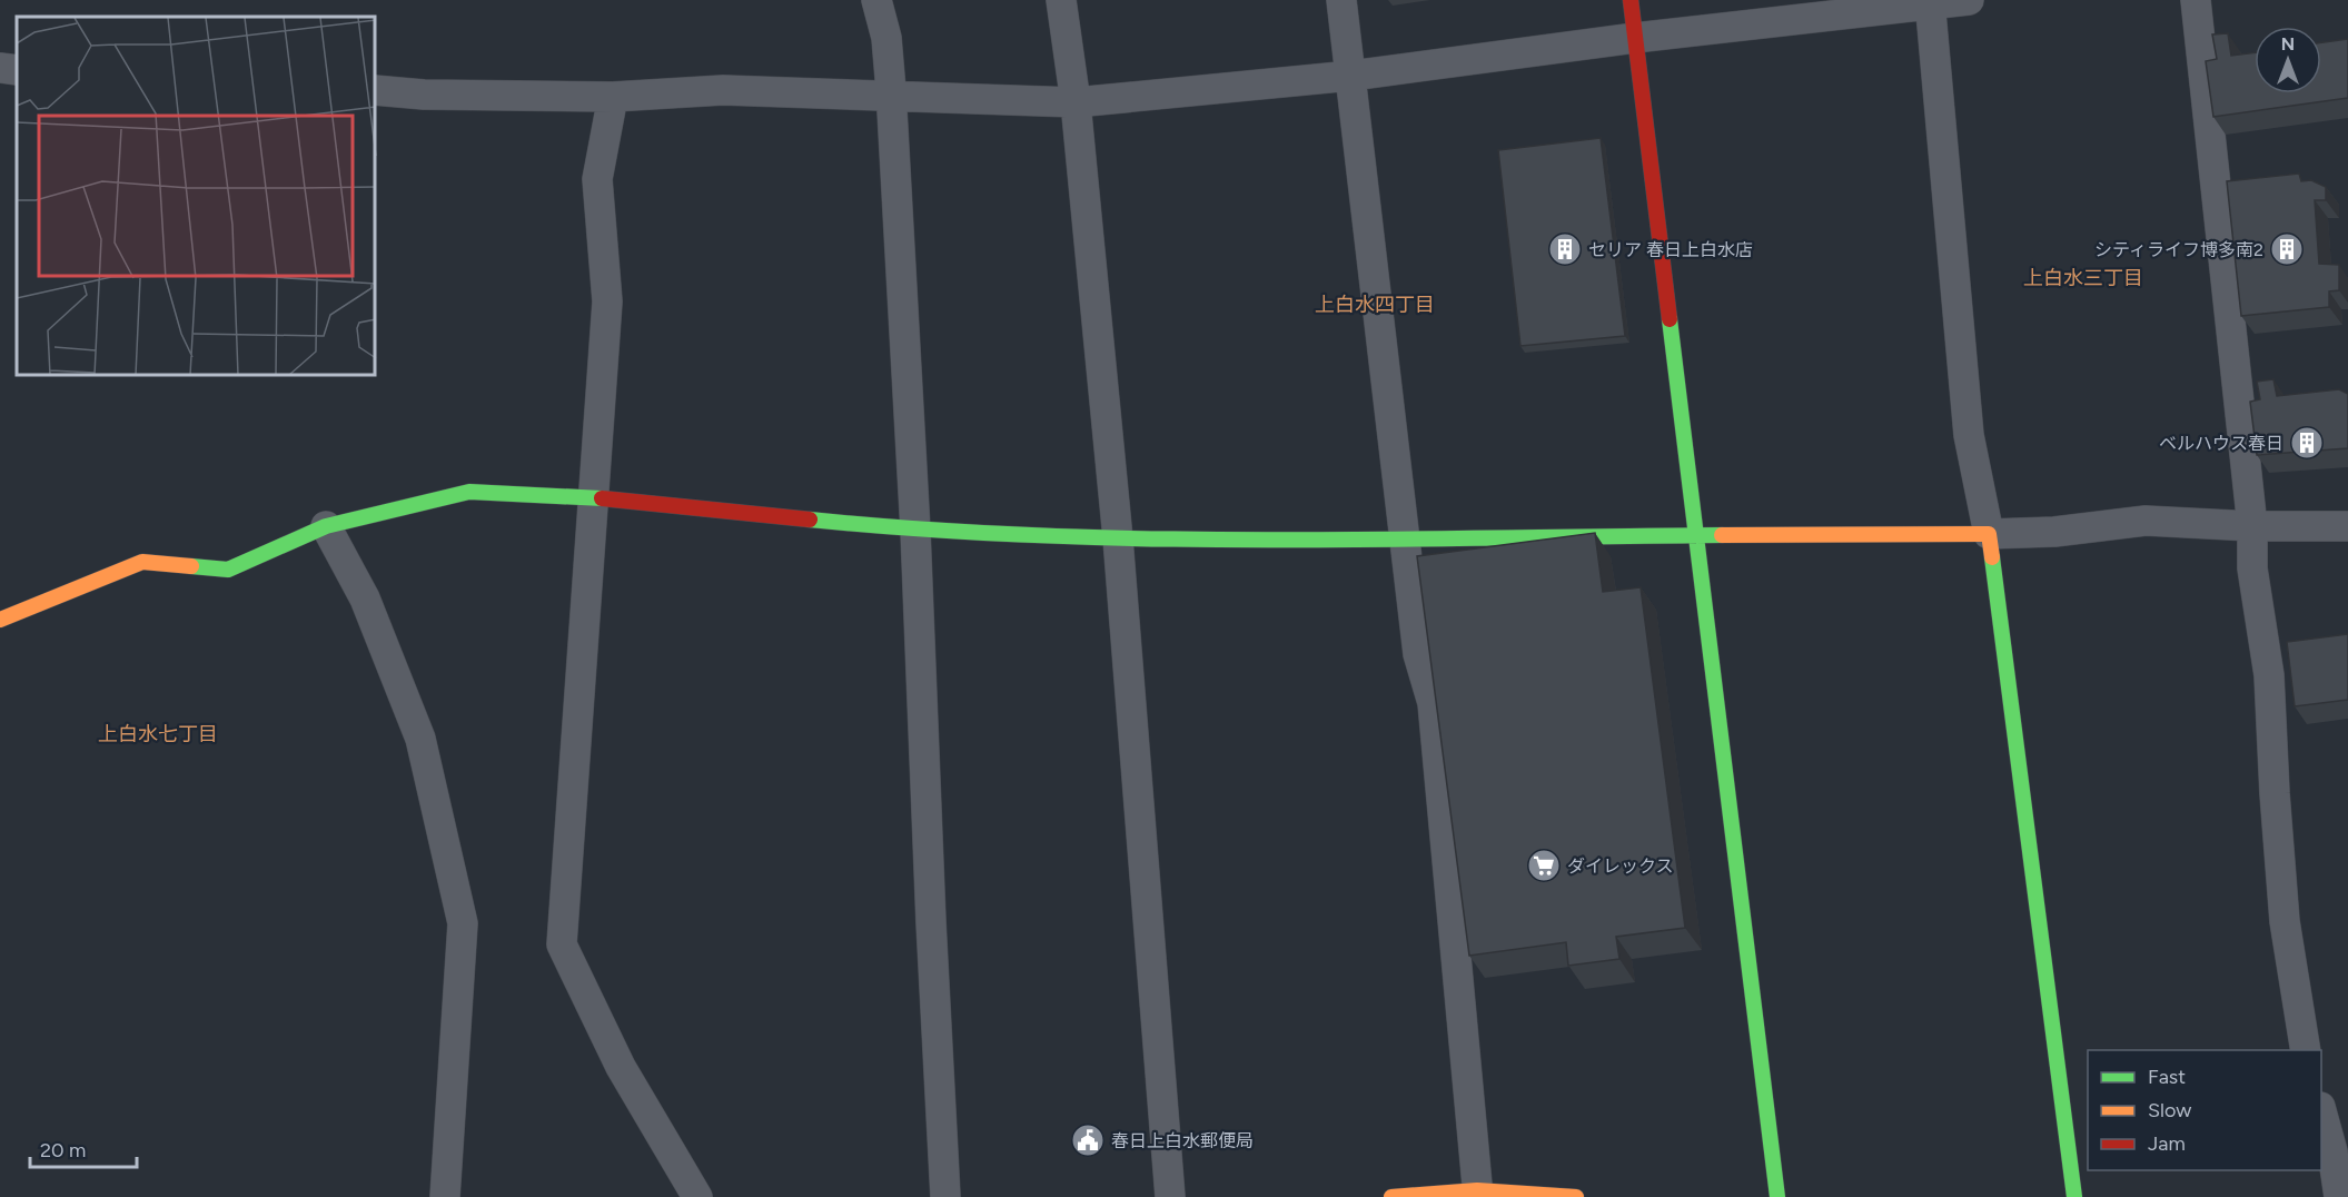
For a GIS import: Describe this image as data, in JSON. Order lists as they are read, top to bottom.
{
  "districts": ["上白水三丁目", "上白水四丁目", "上白水七丁目"],
  "places": {
    "building": ["セリア 春日上白水店", "シティライフ博多南2", "ベルハウス春日"],
    "supermarket": ["ダイレックス"],
    "public building": ["春日上白水郵便局"]
  },
  "legend": ["Fast", "Slow", "Jam"],
  "scale_bar": "20 m",
  "north": "top"
}
